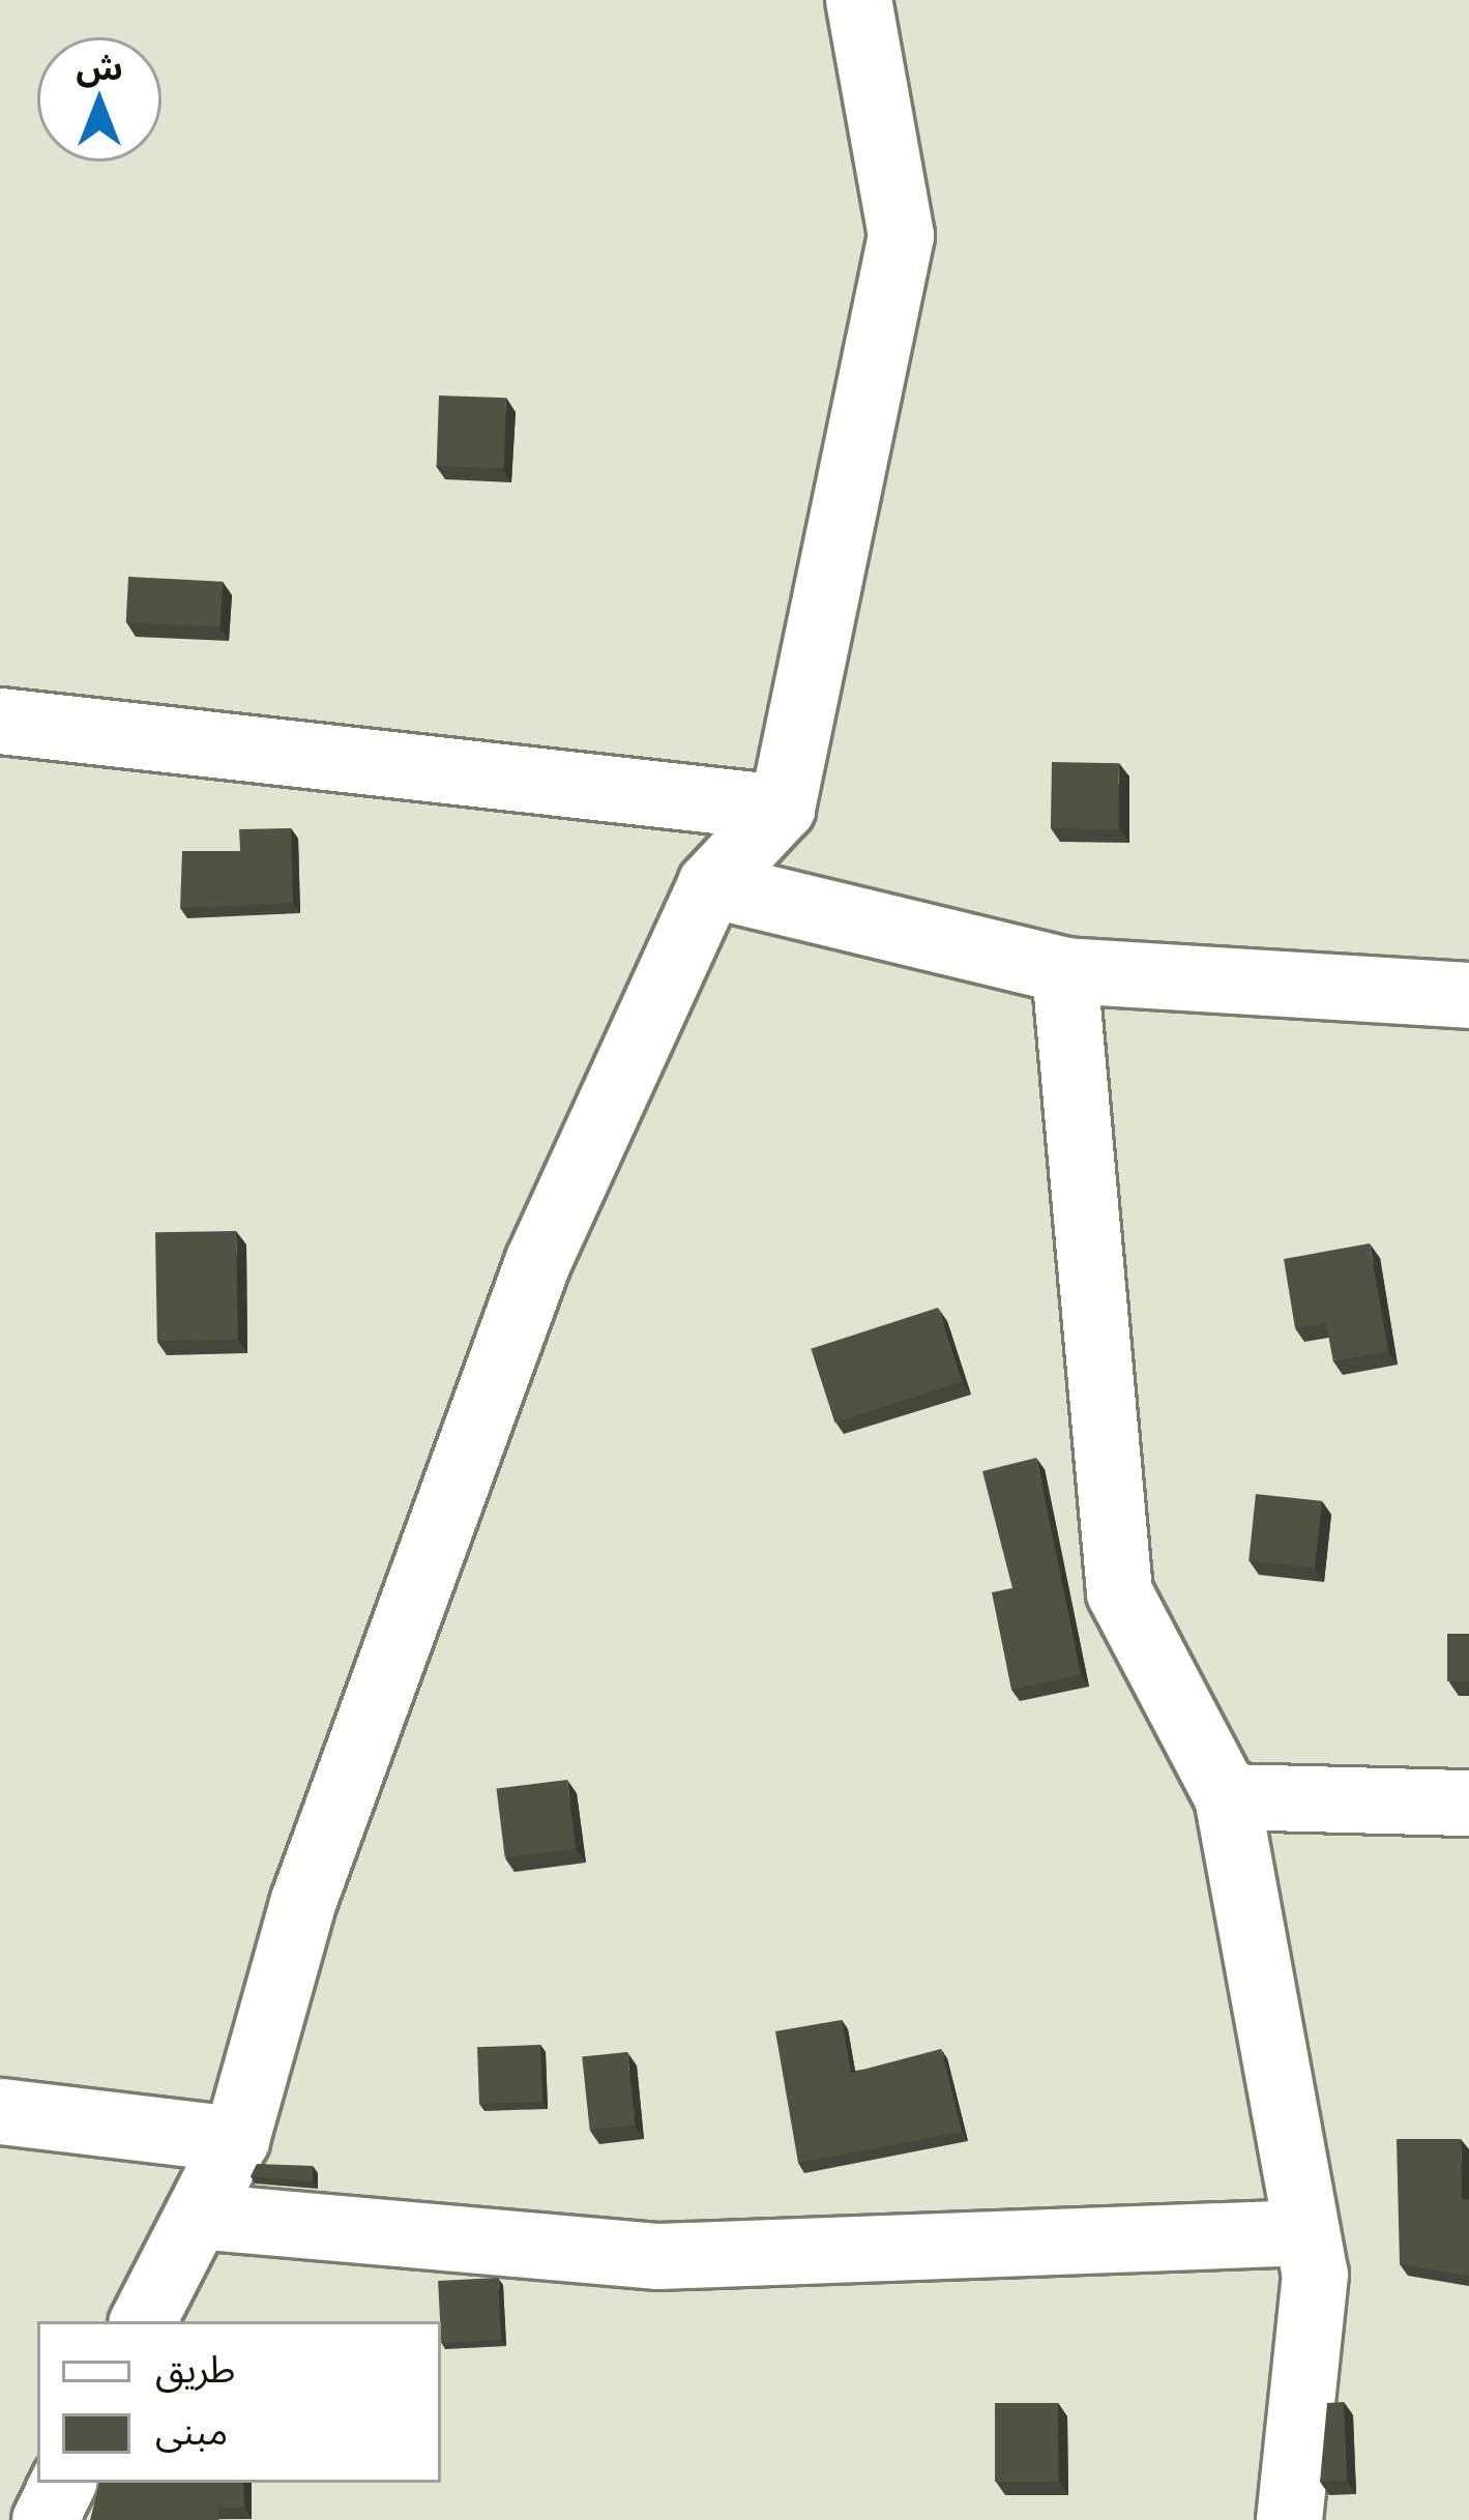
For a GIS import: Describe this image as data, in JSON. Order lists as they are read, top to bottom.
{
  "legend": ["طريق", "مبنى"],
  "north": "top"
}
